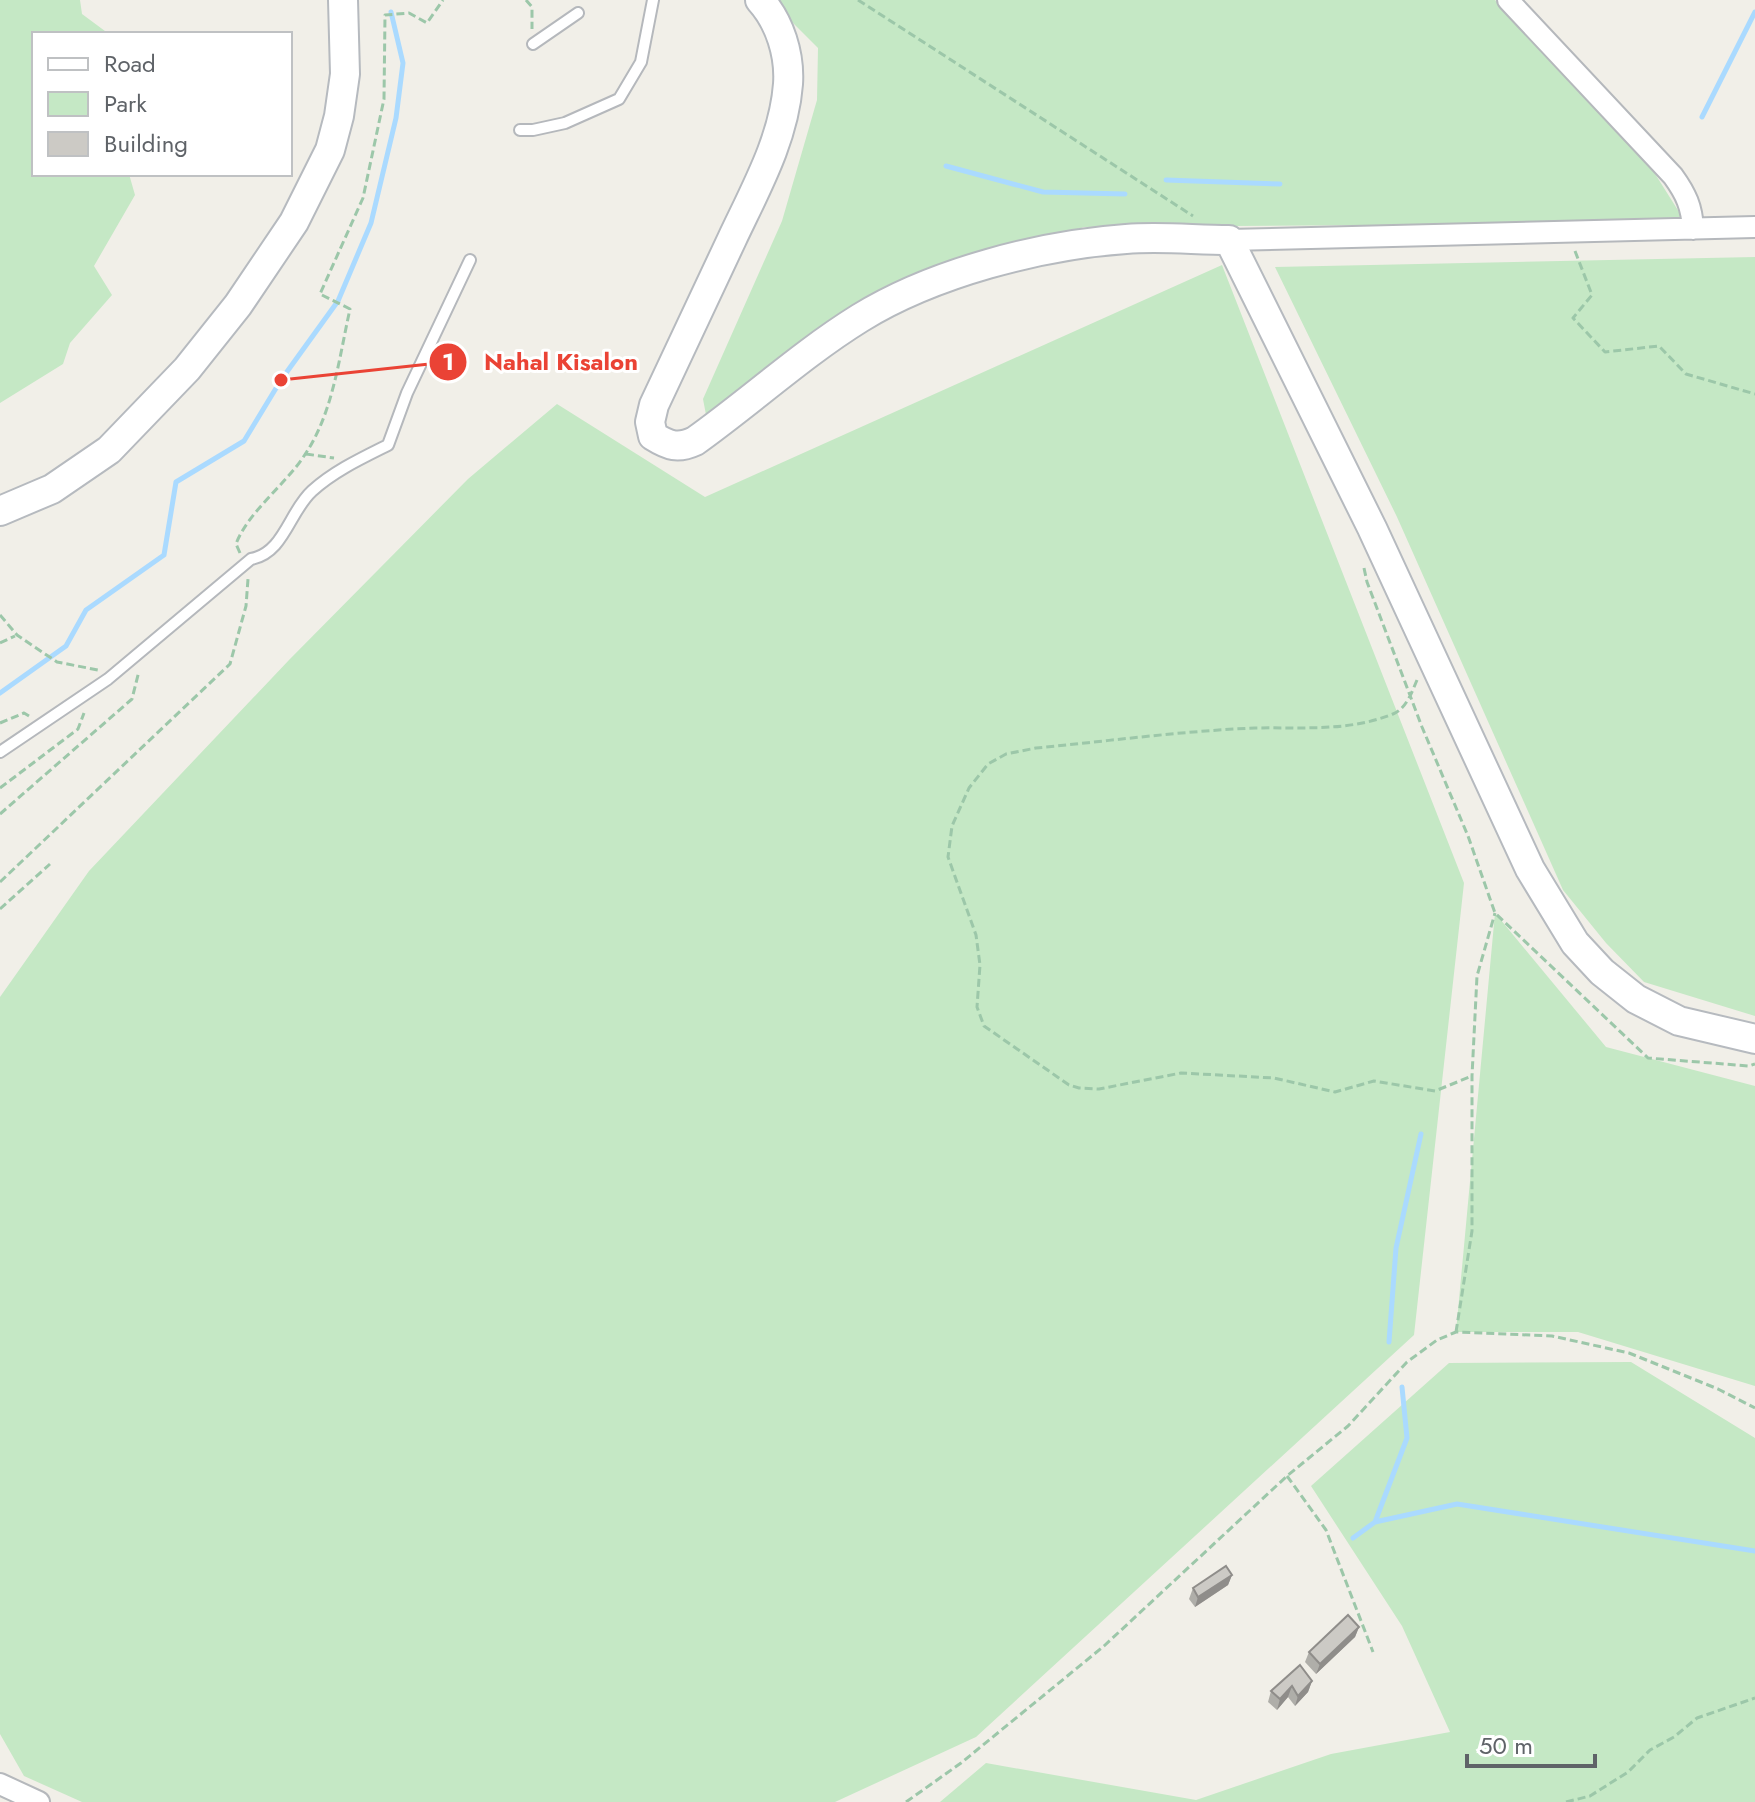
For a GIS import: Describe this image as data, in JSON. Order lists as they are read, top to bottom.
{
  "places": ["Nahal Kisalon"],
  "legend": ["Road", "Park", "Building"],
  "scale_bar": "50 m"
}
